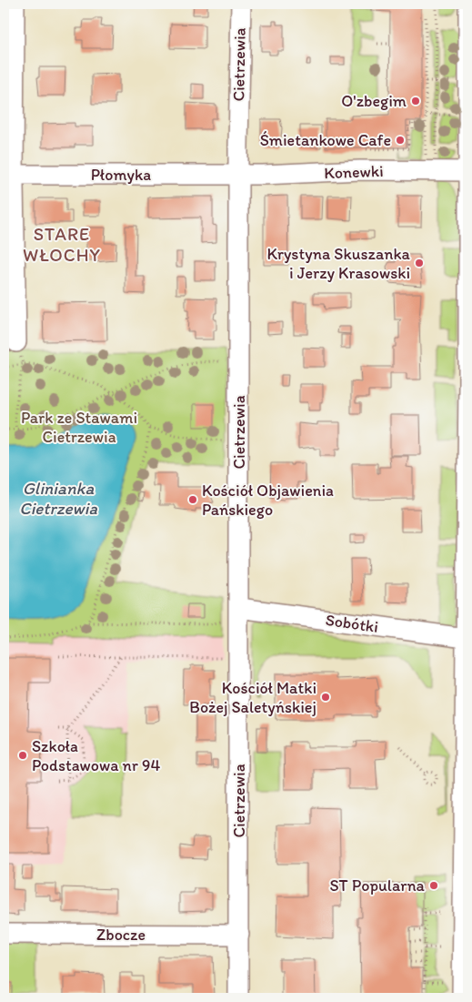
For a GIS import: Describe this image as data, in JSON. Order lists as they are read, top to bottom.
{
  "streets": {
    "street": [
      "Cietrzewia",
      "Konewki",
      "Płomyka",
      "Sobótki",
      "Zbocze"
    ]
  },
  "crossings": [
    ["Cietrzewia", "Konewki"],
    ["Cietrzewia", "Płomyka"],
    ["Cietrzewia", "Sobótki"],
    ["Cietrzewia", "Zbocze"],
    ["Konewki", "Płomyka"]
  ],
  "districts": ["STARE WŁOCHY"],
  "water": ["Glinianka Cietrzewia"],
  "parks": ["Park ze Stawami Cietrzewia"],
  "places": [
    "O'zbegim",
    "Śmietankowe Cafe",
    "Krystyna Skuszanka i Jerzy Krasowski",
    "Kościół Objawienia Pańskiego",
    "Kościół Matki Bożej Saletyńskiej",
    "Szkoła Podstawowa nr 94",
    "ST Popularna"
  ]
}
